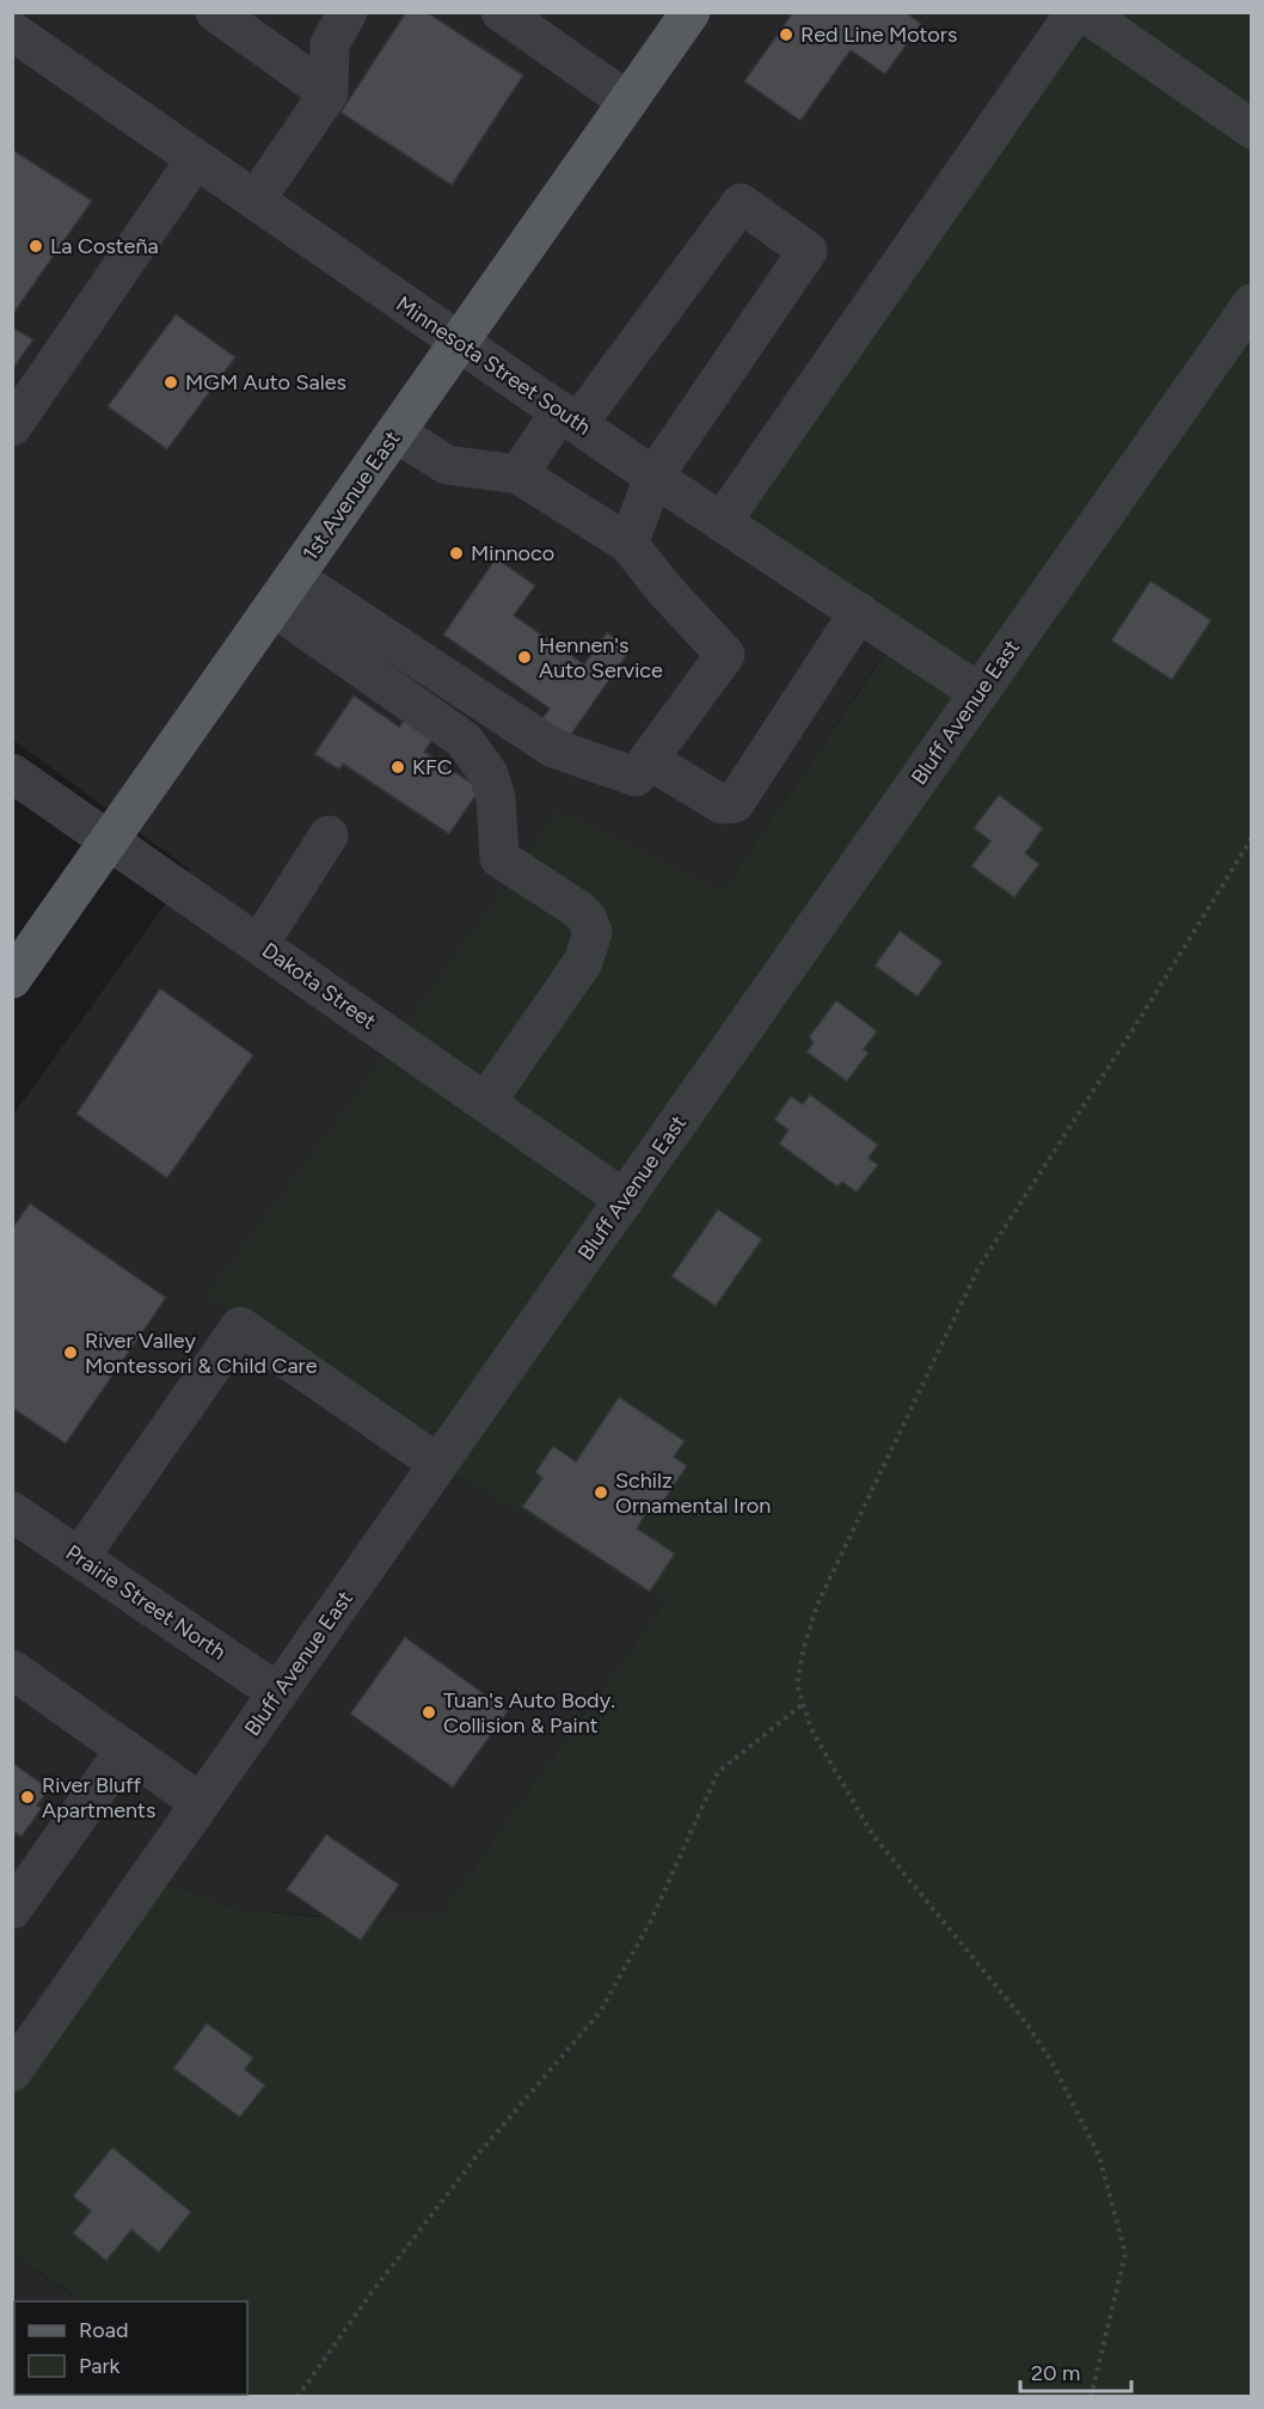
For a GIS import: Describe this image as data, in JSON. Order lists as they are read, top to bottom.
{
  "streets": {
    "main road": ["1st Avenue East"],
    "street": [
      "Minnesota Street South",
      "Bluff Avenue East",
      "Dakota Street",
      "Prairie Street North"
    ]
  },
  "crossings": [
    ["Minnesota Street South", "1st Avenue East"],
    ["Minnesota Street South", "Bluff Avenue East"],
    ["1st Avenue East", "Dakota Street"],
    ["Bluff Avenue East", "Dakota Street"],
    ["Bluff Avenue East", "Prairie Street North"]
  ],
  "places": [
    "Red Line Motors",
    "La Costeña",
    "MGM Auto Sales",
    "Minnoco",
    "Hennen's Auto Service",
    "KFC",
    "River Valley Montessori & Child Care",
    "Schilz Ornamental Iron",
    "Tuan's Auto Body. Collision & Paint",
    "River Bluff Apartments"
  ],
  "legend": ["Road", "Park"],
  "scale_bar": "20 m"
}
